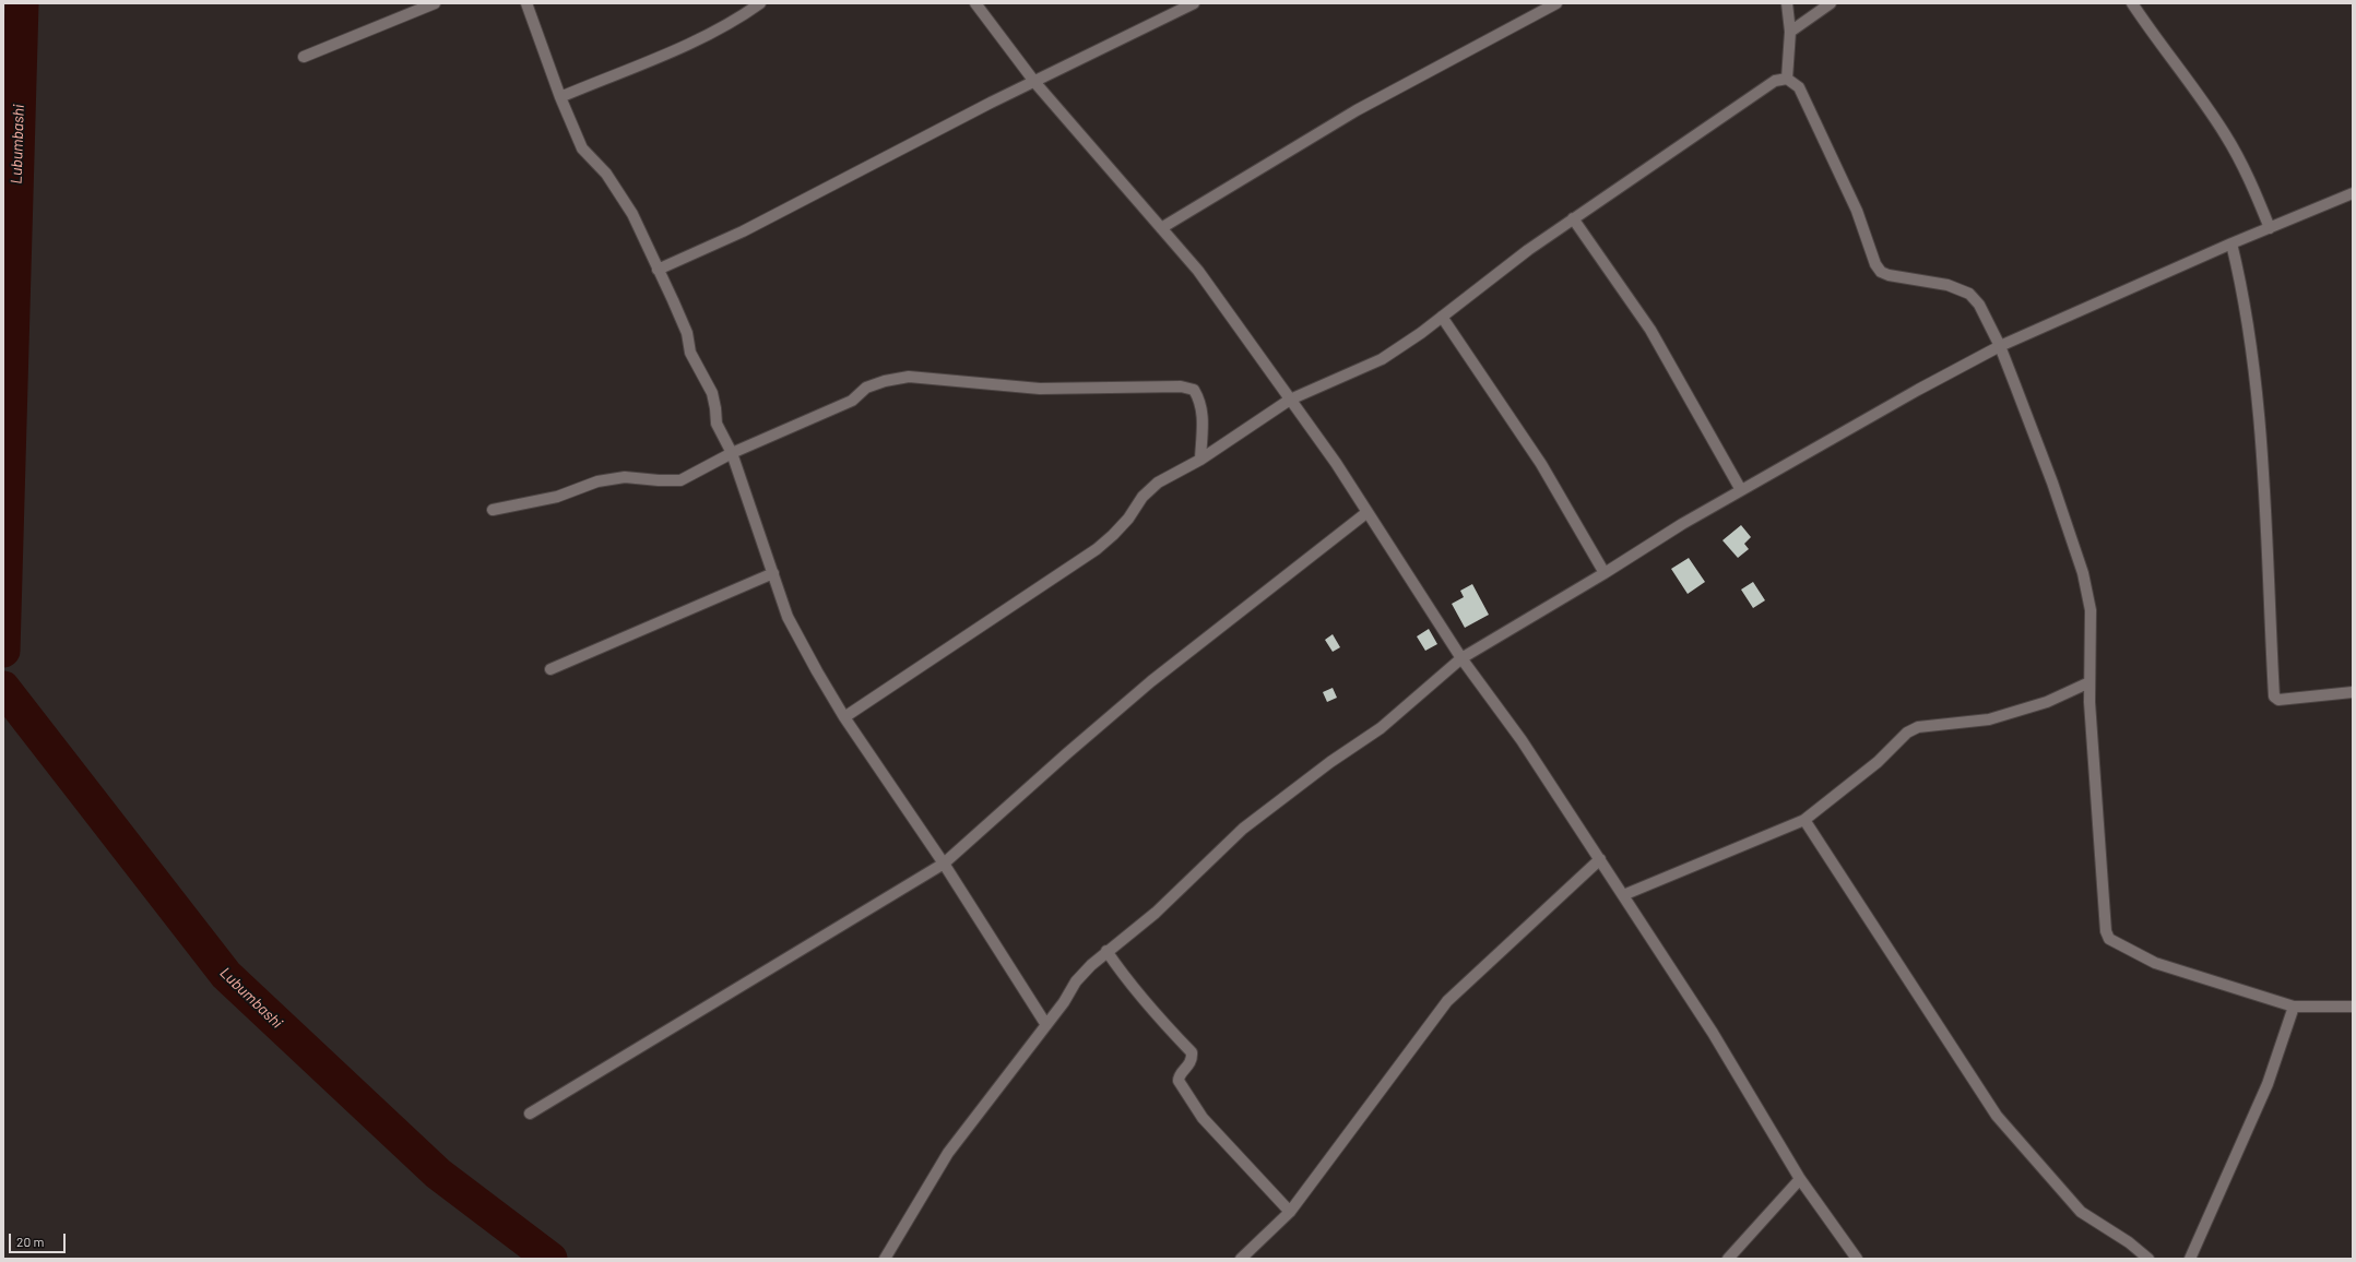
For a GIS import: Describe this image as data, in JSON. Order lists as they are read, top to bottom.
{
  "water": ["Lubumbashi"],
  "scale_bar": "20 m"
}
